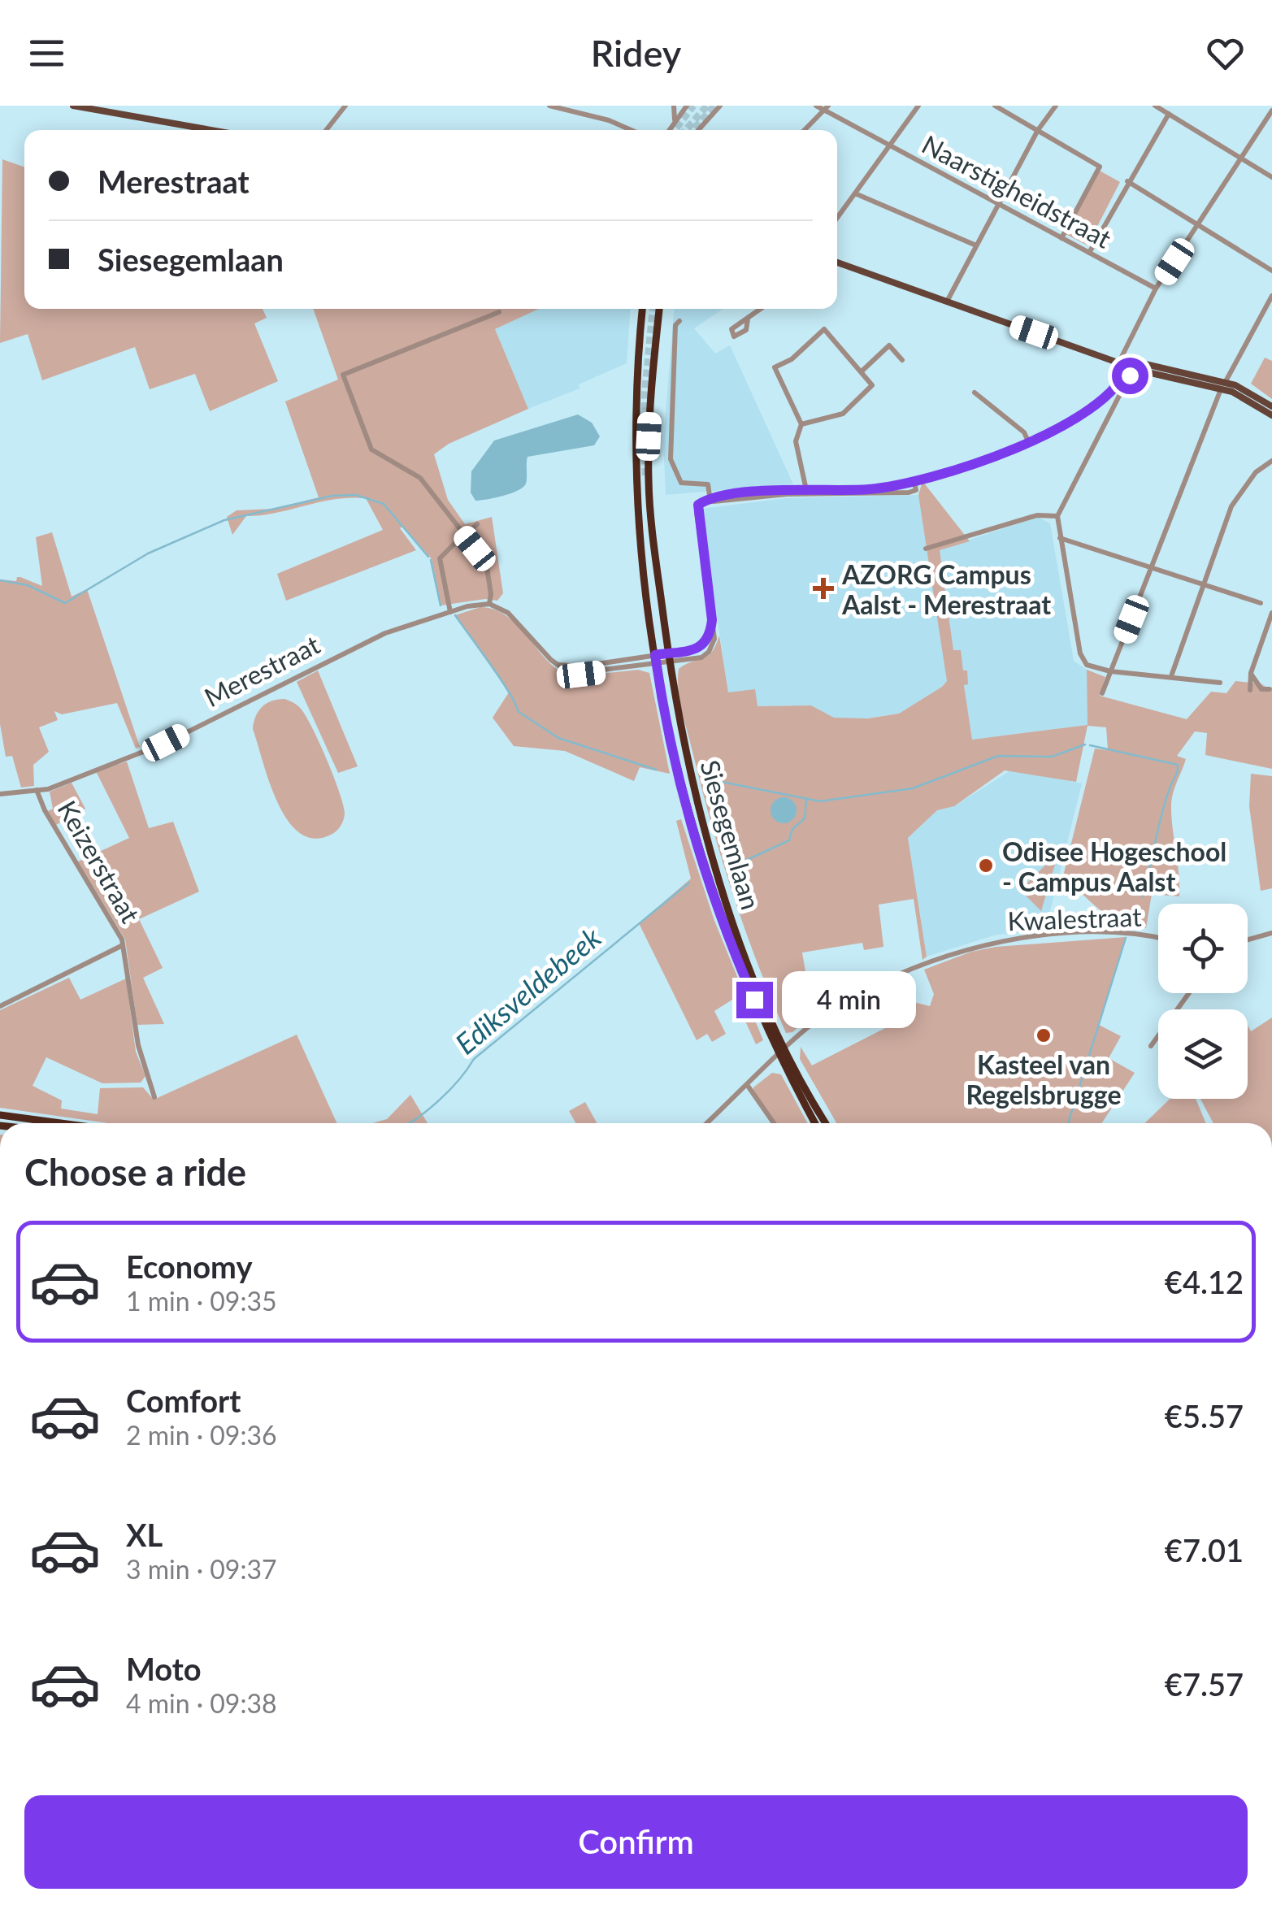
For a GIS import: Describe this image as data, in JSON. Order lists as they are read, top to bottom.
{
  "streets": {
    "highway": ["Siesegemlaan"],
    "street": [
      "Naarstigheidstraat",
      "Merestraat",
      "Keizerstraat",
      "Kwalestraat"
    ]
  },
  "crossings": [
    ["Merestraat", "Keizerstraat"],
    ["Siesegemlaan", "Kwalestraat"]
  ],
  "water": ["Ediksveldebeek"],
  "places": {
    "health": ["AZORG Campus Aalst - Merestraat"],
    "other": ["Odisee Hogeschool - Campus Aalst", "Kasteel van Regelsbrugge"]
  },
  "page": {
    "header": "Ridey",
    "banner": ["Merestraat", "Siesegemlaan"],
    "bubble": "4 min",
    "heading": "Choose a ride",
    "list": [
      {
        "name": "Economy",
        "note": "1 min · 09:35",
        "value": "€4.12"
      },
      {
        "name": "Comfort",
        "note": "2 min · 09:36",
        "value": "€5.57"
      },
      {
        "name": "XL",
        "note": "3 min · 09:37",
        "value": "€7.01"
      },
      {
        "name": "Moto",
        "note": "4 min · 09:38",
        "value": "€7.57"
      }
    ],
    "buttons": "Confirm"
  }
}
